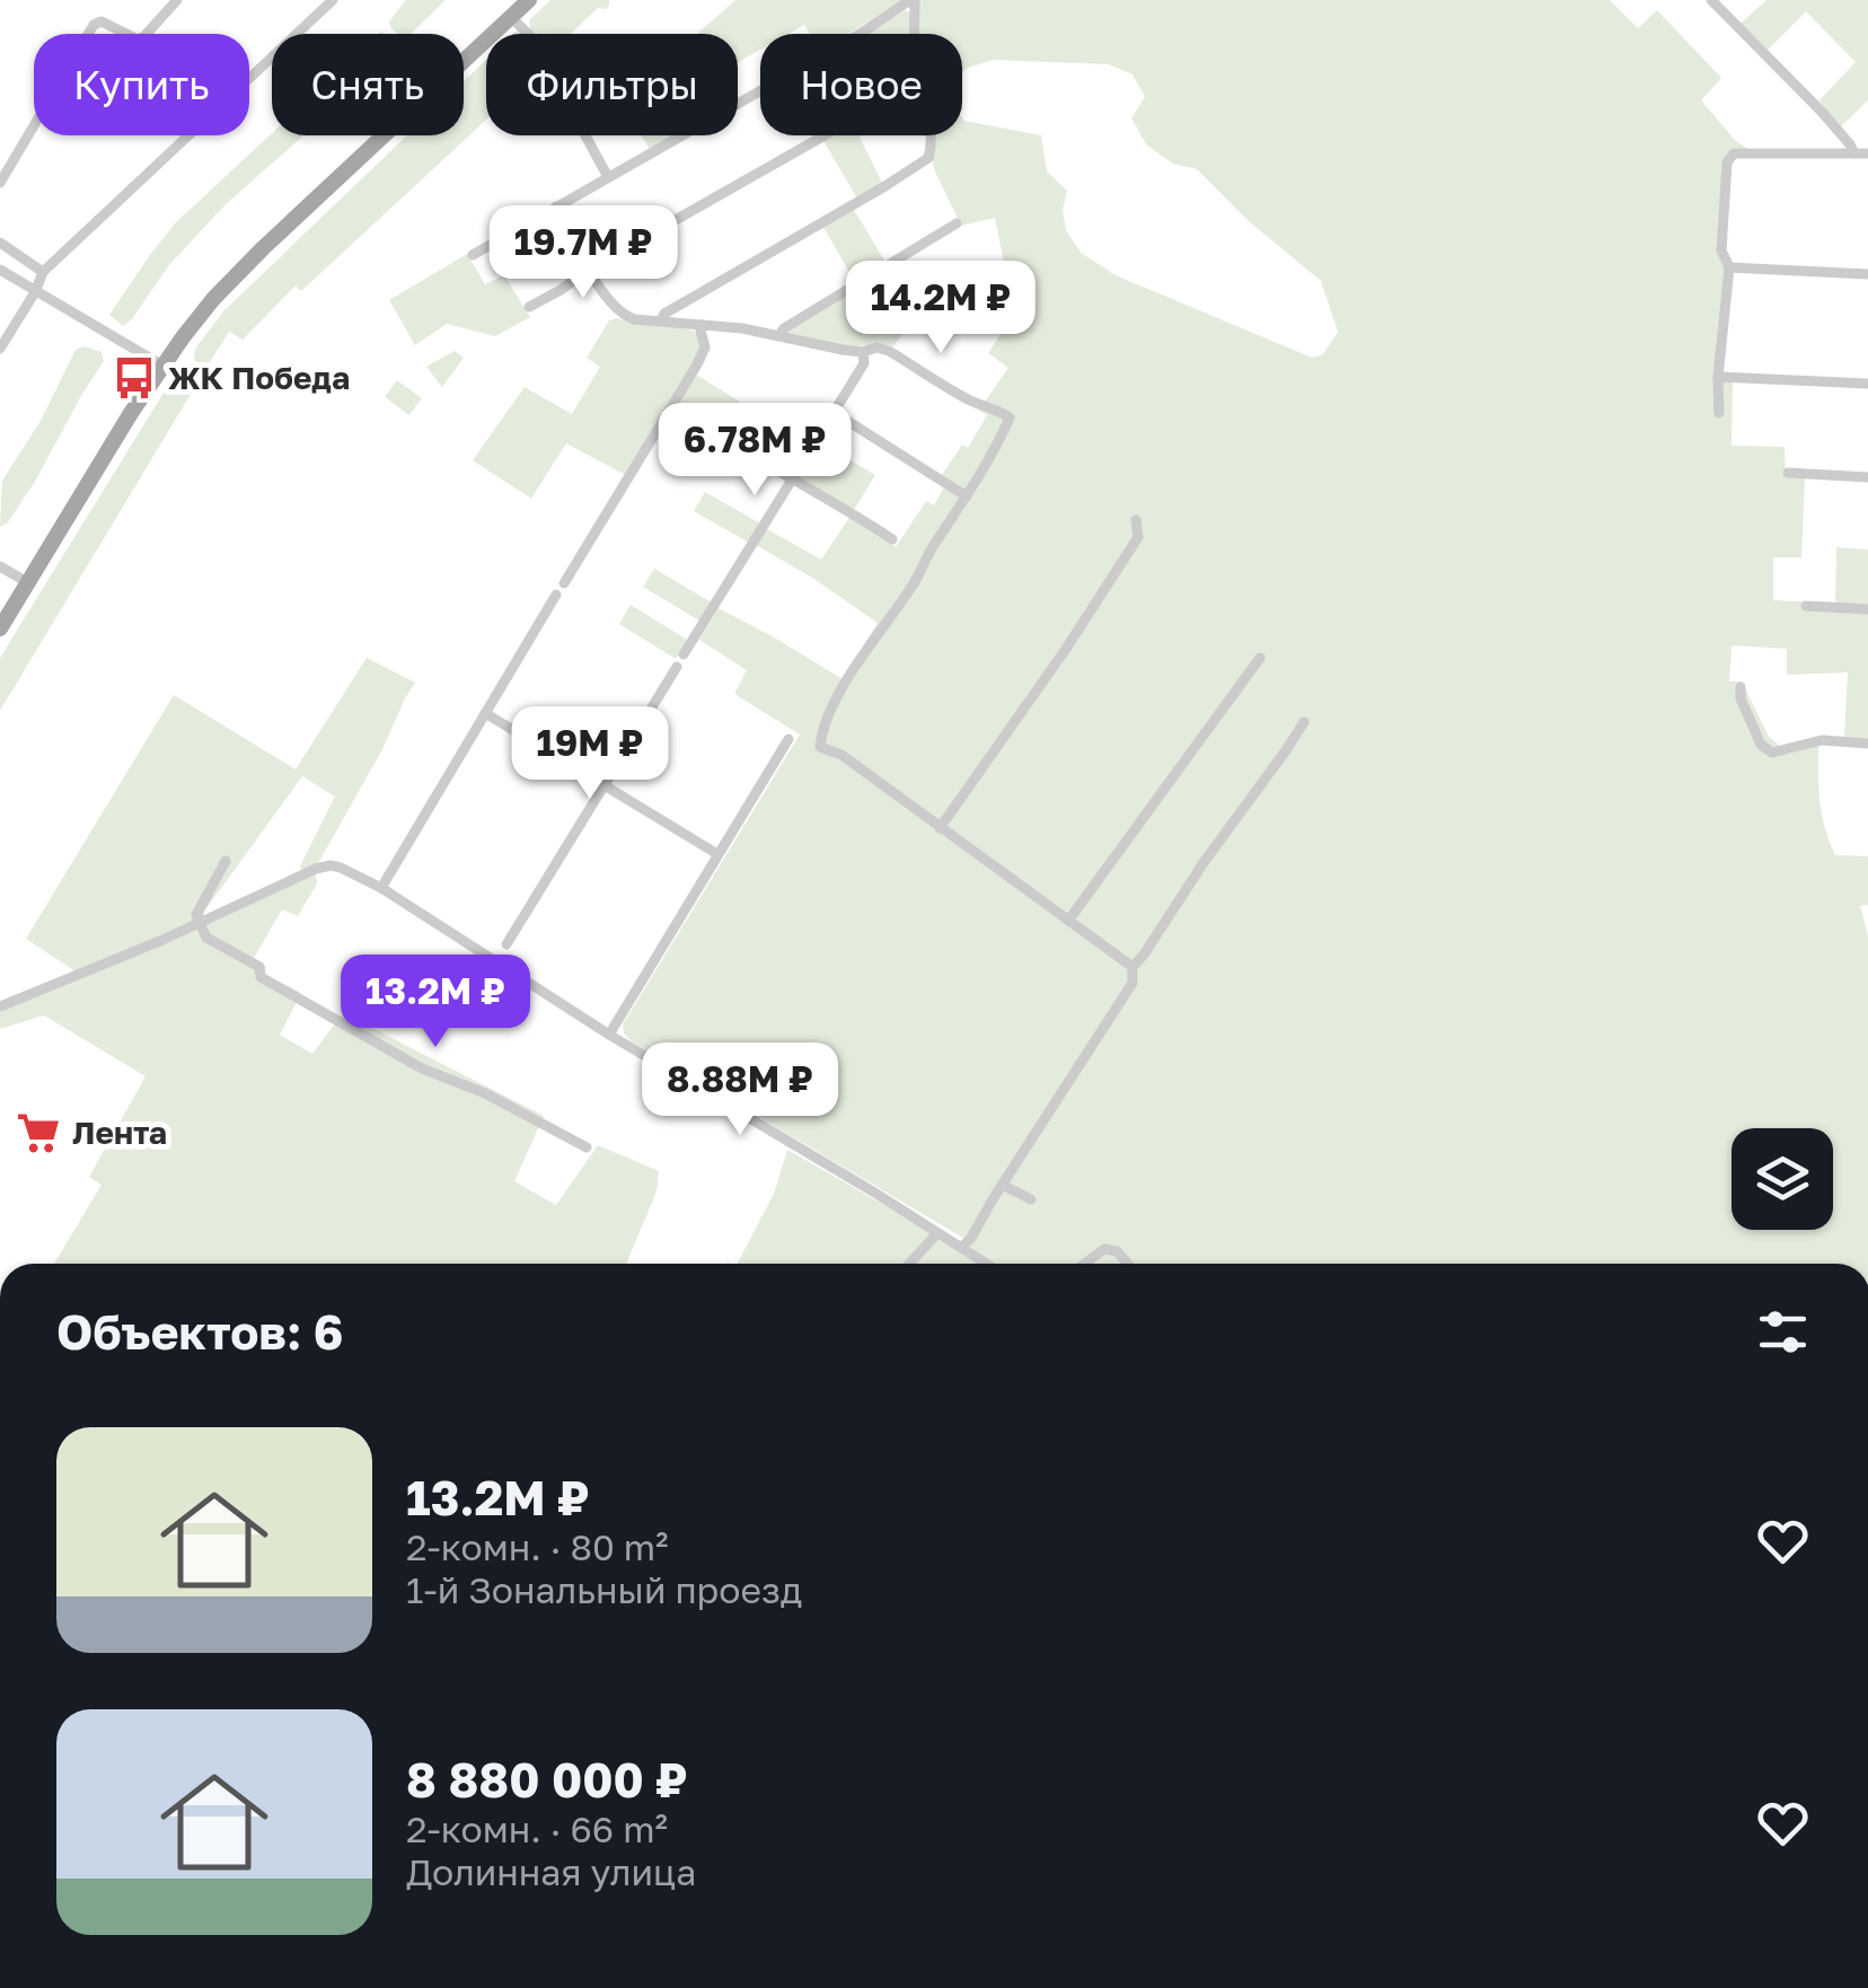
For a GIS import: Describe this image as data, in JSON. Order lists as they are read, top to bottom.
{
  "places": {
    "bus stop": ["ЖК Победа"],
    "supermarket": ["Лента"]
  },
  "page": {
    "chip": [
      "Купить",
      "Снять",
      "Фильтры",
      "Новое"
    ],
    "price": [
      "19.7M ₽",
      "14.2M ₽",
      "6.78M ₽",
      "19M ₽",
      "13.2M ₽",
      "8.88M ₽"
    ],
    "heading": "Объектов: 6",
    "list": [
      {
        "name": "13.2M ₽",
        "note": "2-комн. · 80 m² · 1-й Зональный проезд"
      },
      {
        "name": "8 880 000 ₽",
        "note": "2-комн. · 66 m² · Долинная улица"
      }
    ]
  }
}
